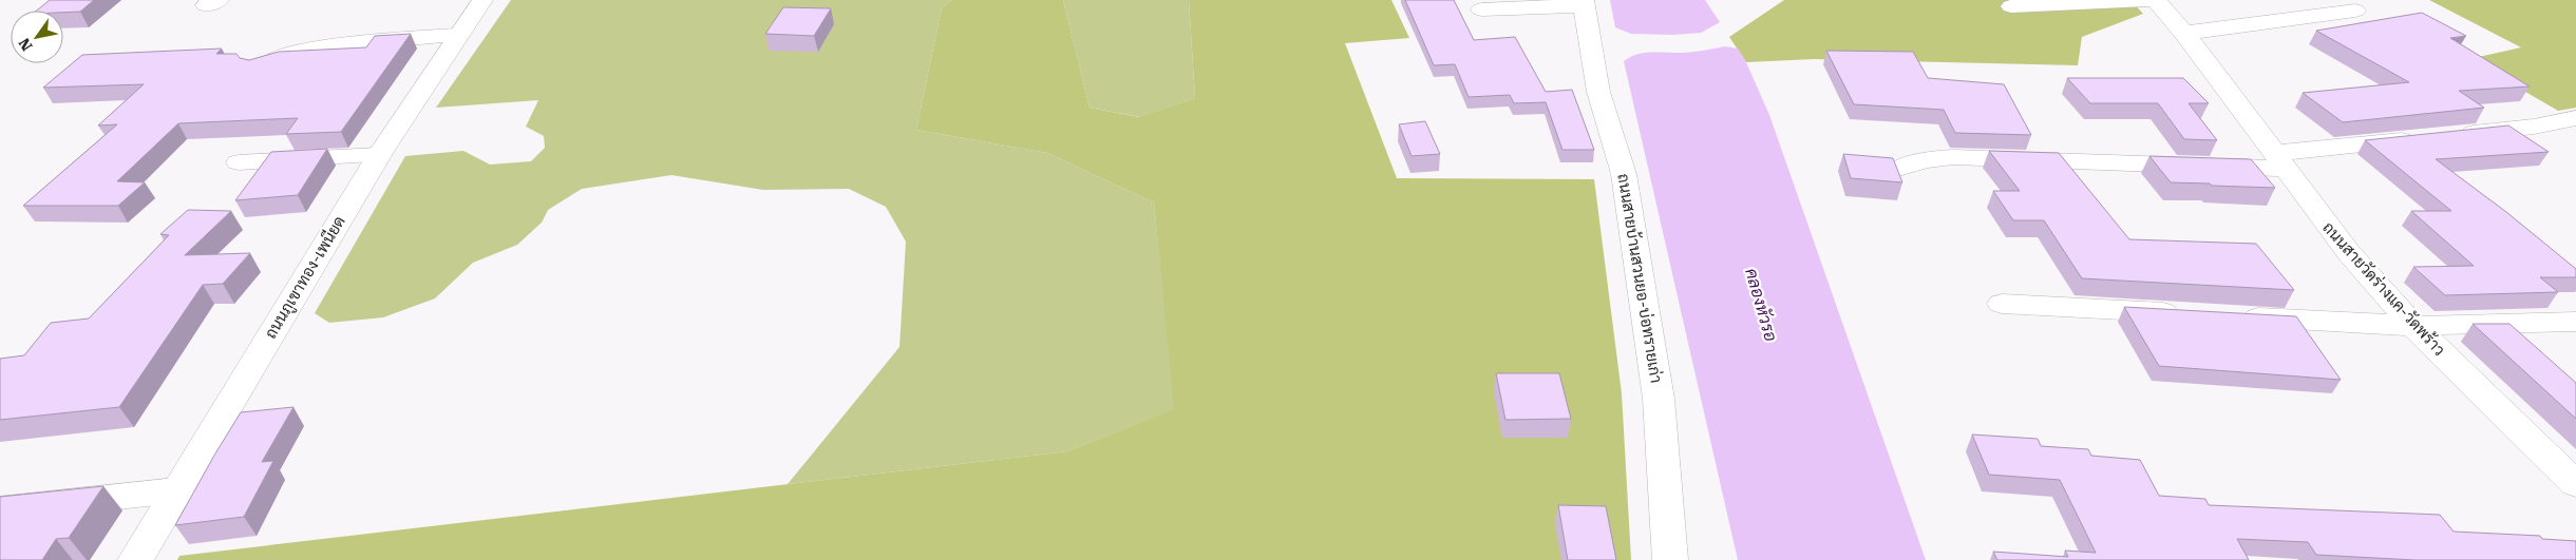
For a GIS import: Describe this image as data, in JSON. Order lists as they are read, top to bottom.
{
  "streets": {
    "street": ["ถนนภูเขาทอง-เพนียด", "ถนนสายบ้านสวนยอ-บ่อทรายเก่า", "ถนนสายวัดร่างแค-วัดพร้าว"]
  },
  "water": ["คลองหัวรอ"],
  "north": "bottom left"
}
